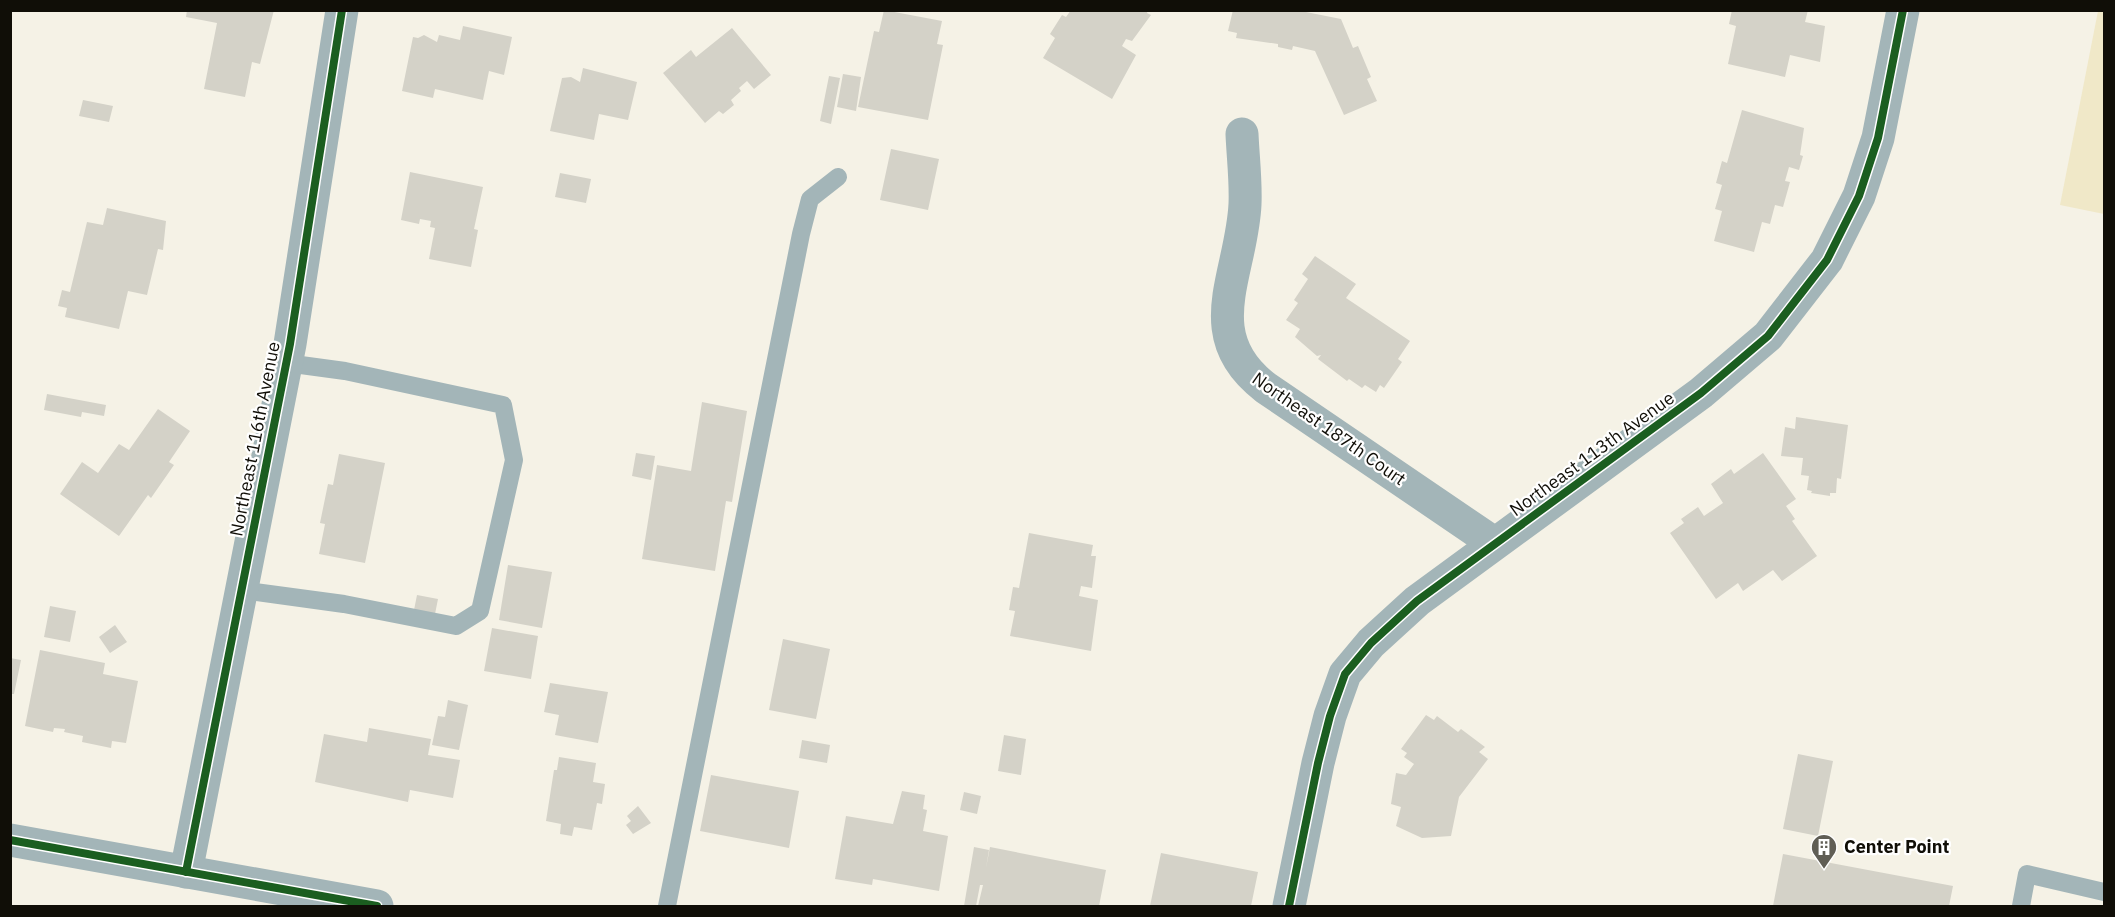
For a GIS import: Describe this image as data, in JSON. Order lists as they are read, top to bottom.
{
  "streets": {
    "street": ["Northeast 187th Court", "Northeast 116th Avenue", "Northeast 113th Avenue"]
  },
  "crossings": [
    ["Northeast 187th Court", "Northeast 113th Avenue"]
  ],
  "places": {
    "building": ["Center Point"]
  }
}
